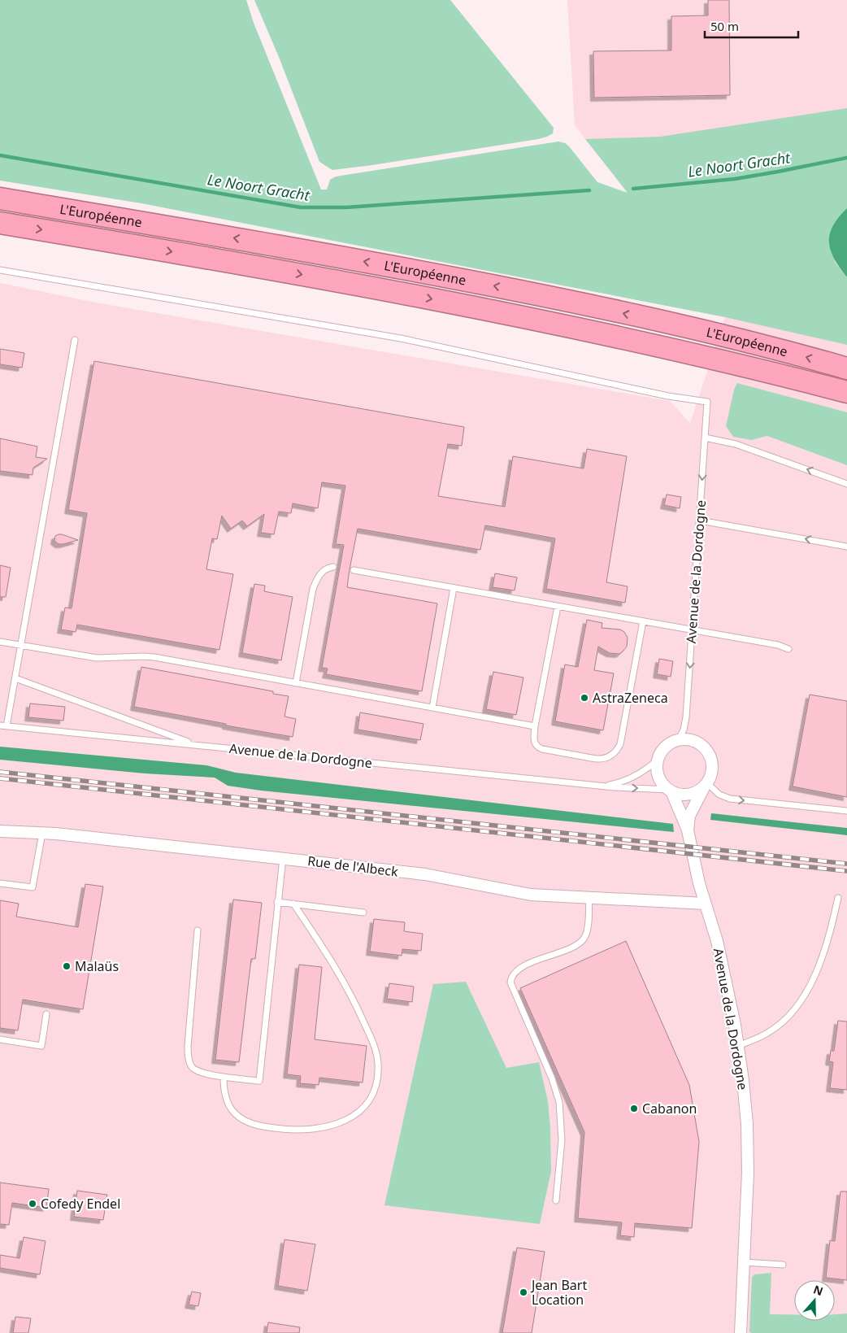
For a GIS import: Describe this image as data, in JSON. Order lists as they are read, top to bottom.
{
  "streets": {
    "highway": ["L'Européenne"],
    "street": ["Avenue de la Dordogne", "Rue de l'Albeck"]
  },
  "crossings": [
    ["Avenue de la Dordogne", "Rue de l'Albeck"]
  ],
  "water": ["Le Noort Gracht"],
  "places": [
    "AstraZeneca",
    "Malaüs",
    "Cabanon",
    "Cofedy Endel",
    "Jean Bart Location"
  ],
  "scale_bar": "50 m",
  "north": "top"
}
